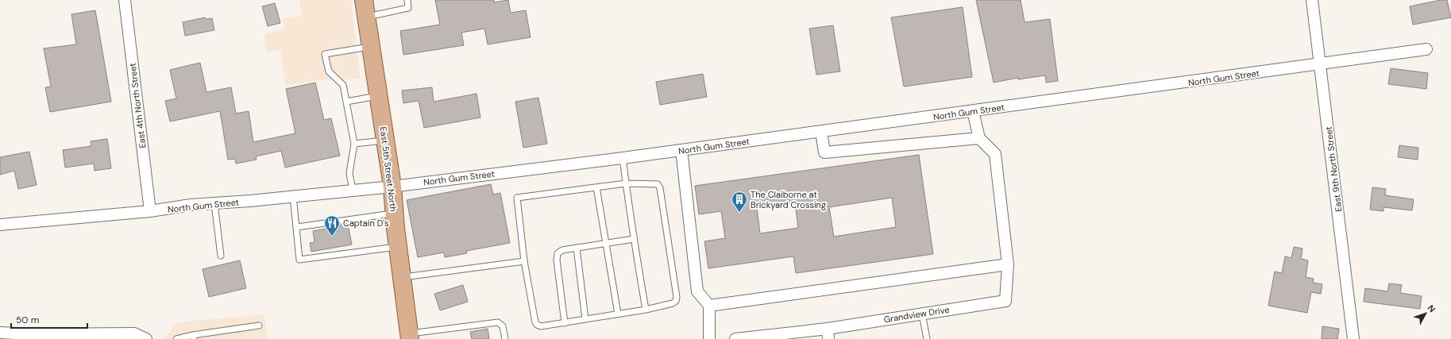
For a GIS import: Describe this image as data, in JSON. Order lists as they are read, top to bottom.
{
  "streets": {
    "main road": ["East 5th Street North"],
    "street": [
      "North Gum Street",
      "East 4th North Street",
      "East 9th North Street",
      "Grandview Drive"
    ]
  },
  "crossings": [
    ["North Gum Street", "East 4th North Street"],
    ["North Gum Street", "East 5th Street North"],
    ["North Gum Street", "East 9th North Street"]
  ],
  "places": {
    "building": ["The Claiborne at Brickyard Crossing"],
    "restaurant": ["Captain D's"]
  },
  "scale_bar": "50 m",
  "north": "top right"
}
